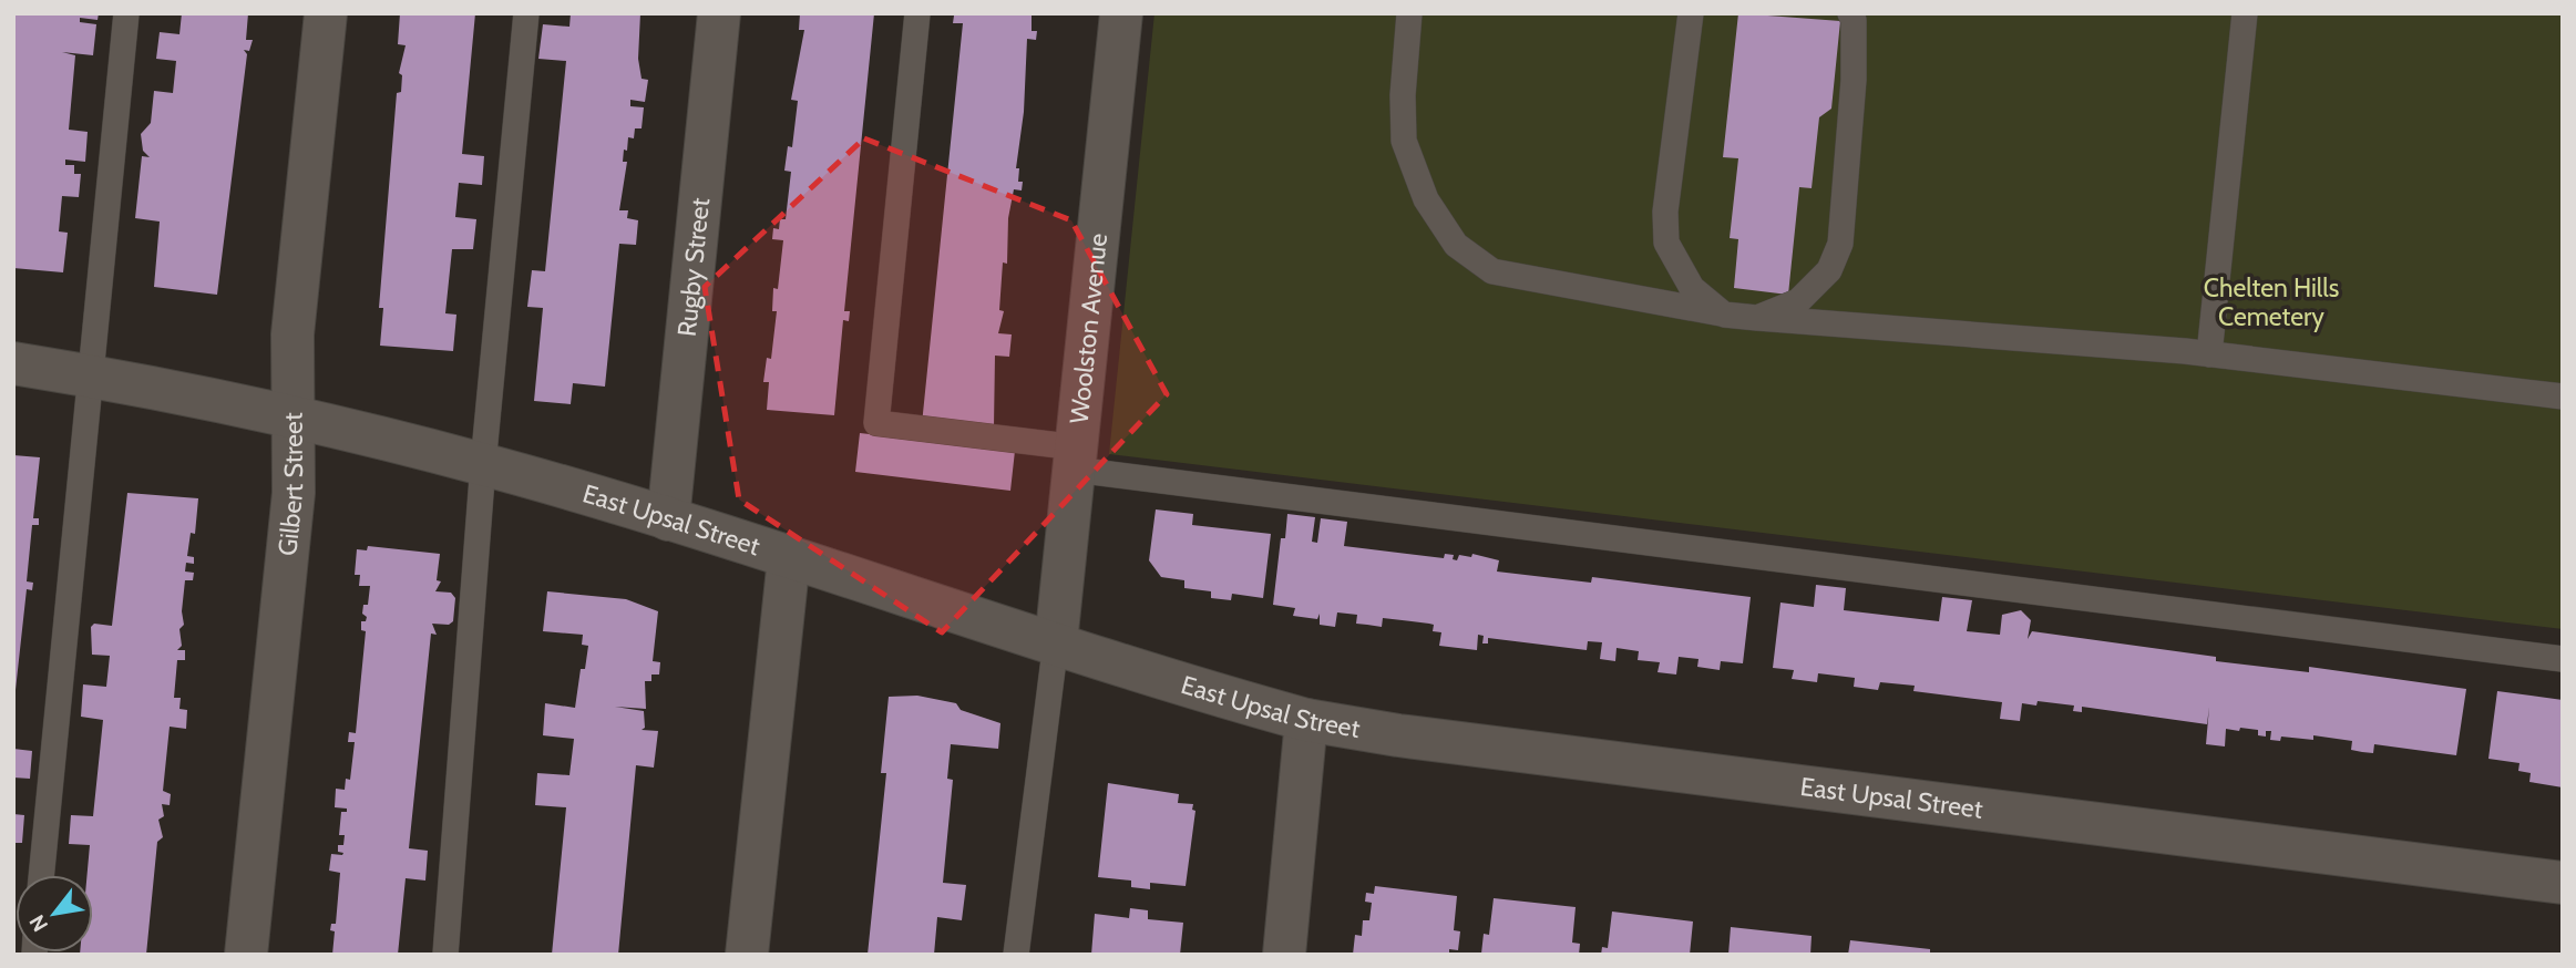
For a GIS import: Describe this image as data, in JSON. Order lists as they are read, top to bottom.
{
  "streets": {
    "street": [
      "Rugby Street",
      "Woolston Avenue",
      "Gilbert Street",
      "East Upsal Street"
    ]
  },
  "crossings": [
    ["Rugby Street", "East Upsal Street"],
    ["Woolston Avenue", "East Upsal Street"],
    ["Gilbert Street", "East Upsal Street"]
  ],
  "parks": ["Chelten Hills Cemetery"],
  "north": "bottom left"
}
